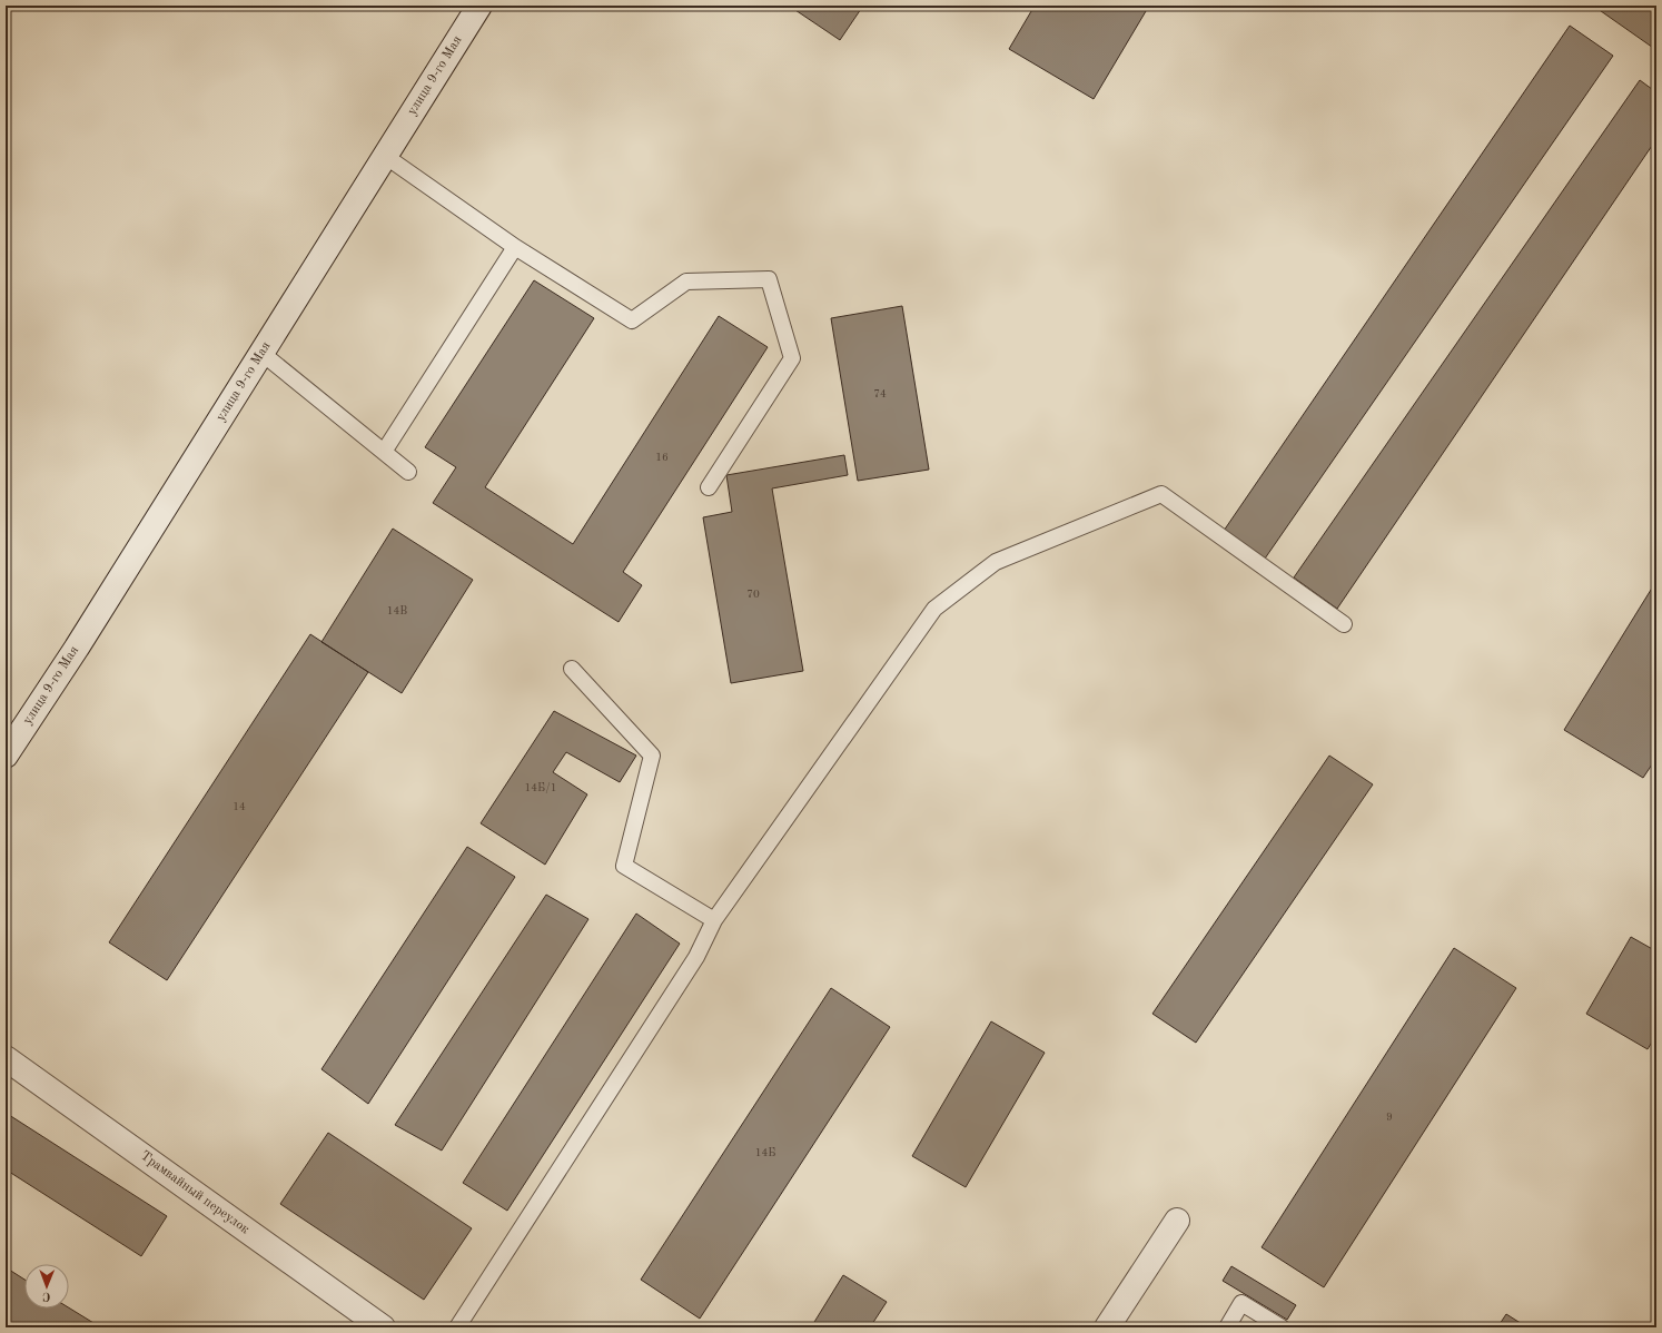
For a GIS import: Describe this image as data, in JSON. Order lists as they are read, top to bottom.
{
  "streets": {
    "main road": ["улица 9-го Мая", "Трамвайный переулок"]
  },
  "house_numbers": [
    "74",
    "16",
    "70",
    "14В",
    "14Б/1",
    "14",
    "9",
    "14Б"
  ],
  "north": "bottom"
}
